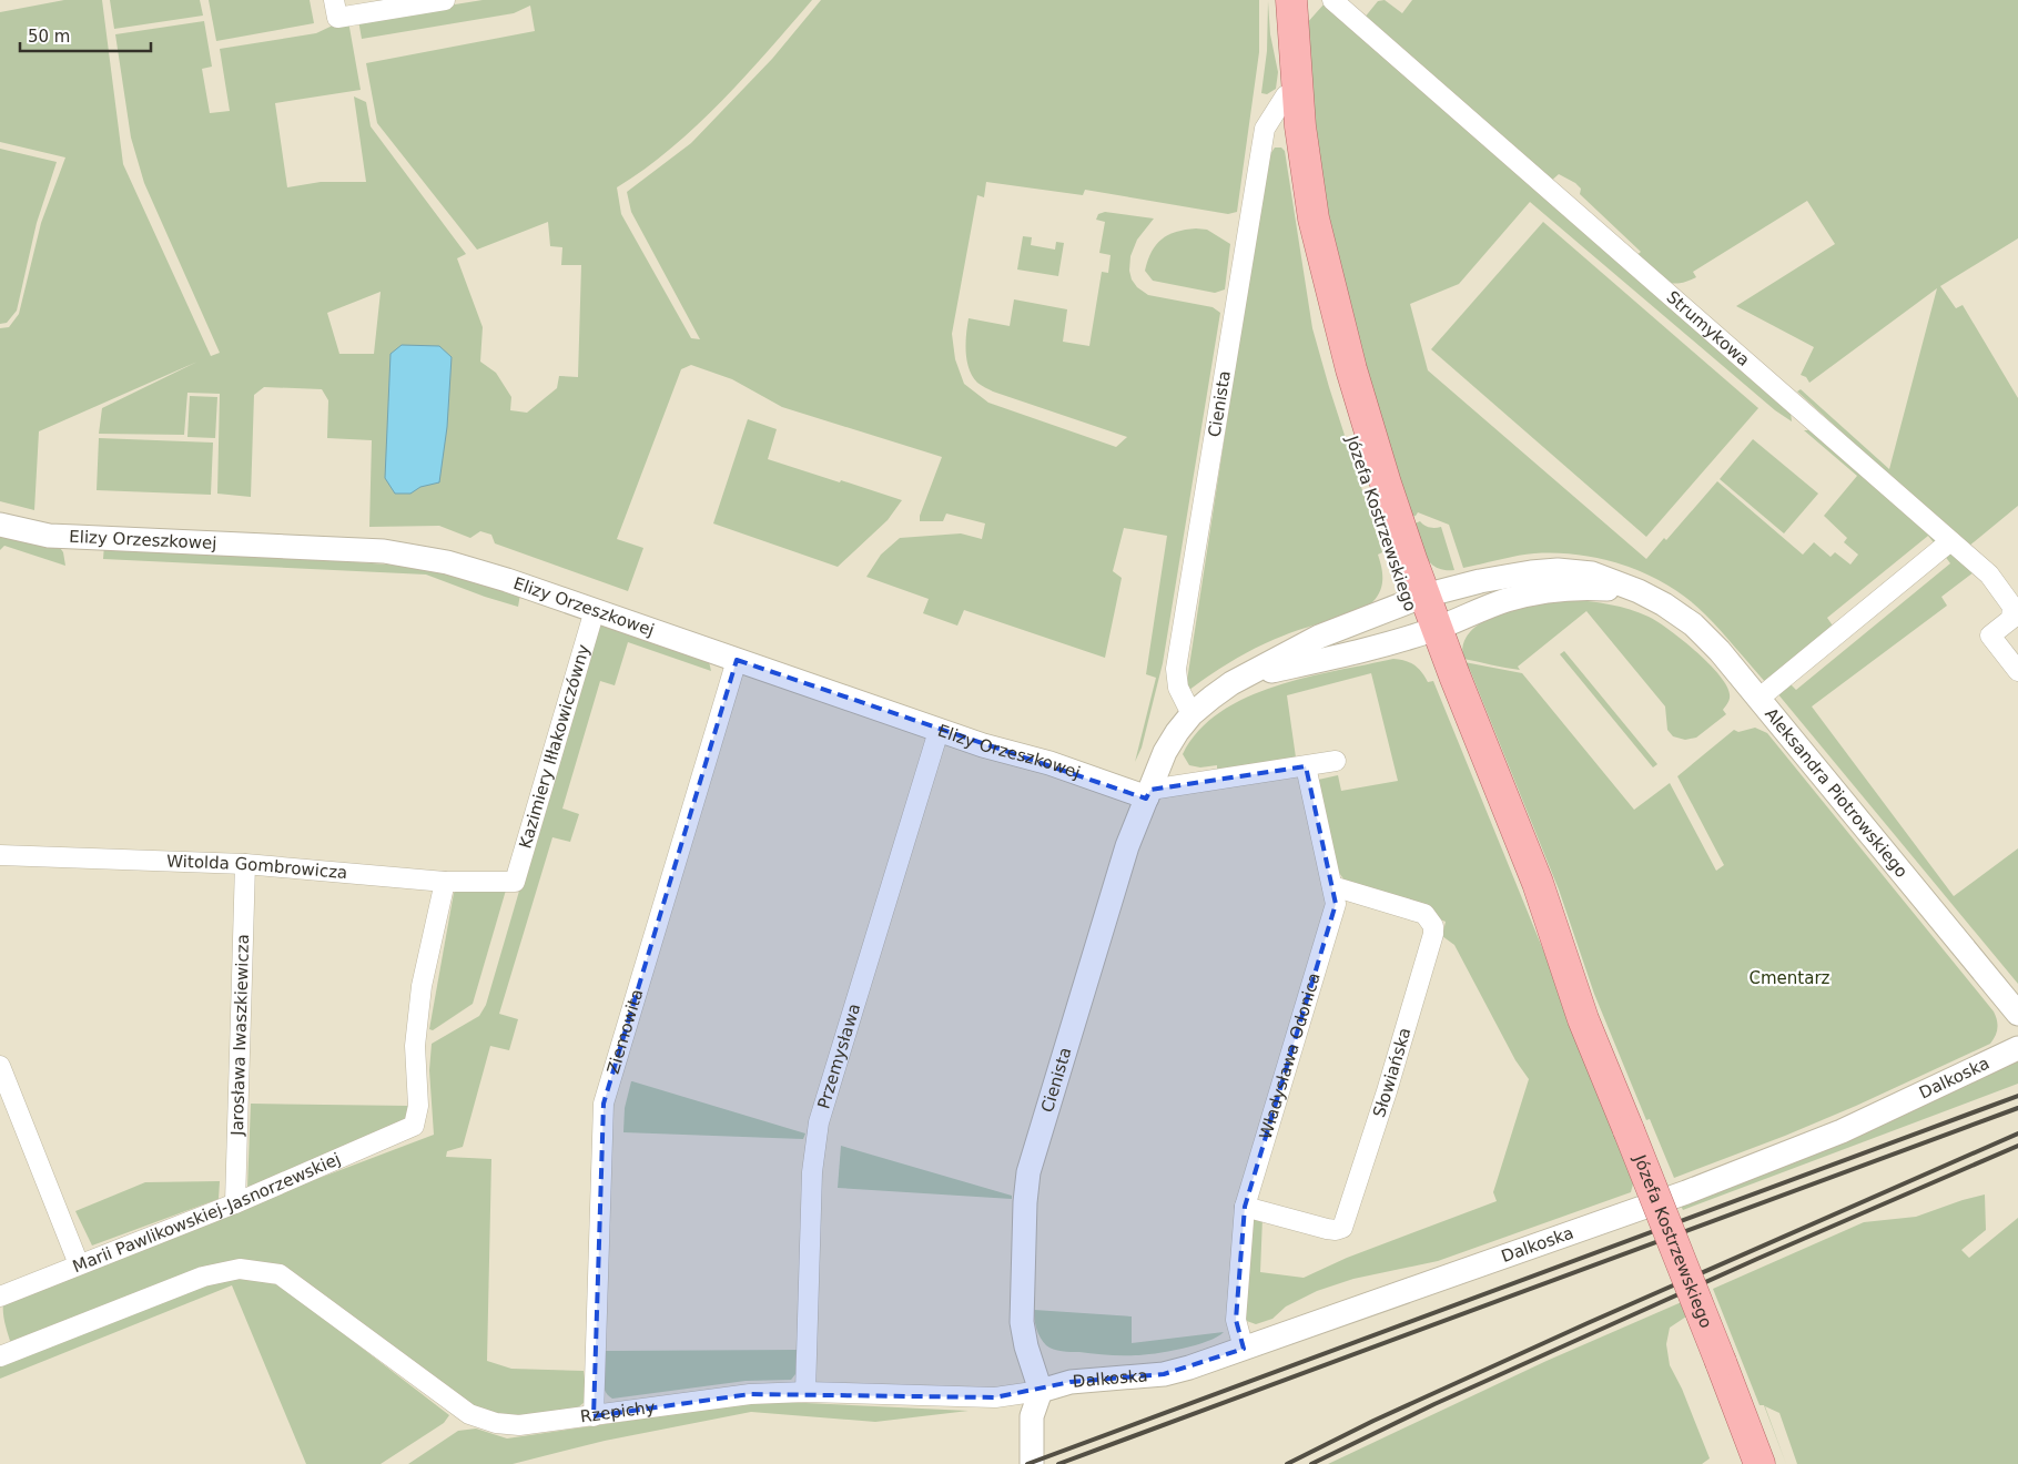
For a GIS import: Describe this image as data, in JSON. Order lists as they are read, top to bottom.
{
  "streets": {
    "main road": ["Józefa Kostrzewskiego"],
    "street": [
      "Strumykowa",
      "Cienista",
      "Elizy Orzeszkowej",
      "Kazimiery Iłłakowiczówny",
      "Aleksandra Piotrowskiego",
      "Witolda Gombrowicza",
      "Ziemowita",
      "Jarosława Iwaszkiewicza",
      "Przemysława",
      "Władysława Odonica",
      "Słowiańska",
      "Dalkoska",
      "Marii Pawlikowskiej-Jasnorzewskiej",
      "Rzepichy"
    ]
  },
  "crossings": [
    ["Cienista", "Józefa Kostrzewskiego"],
    ["Cienista", "Elizy Orzeszkowej"],
    ["Cienista", "Aleksandra Piotrowskiego"],
    ["Cienista", "Dalkoska"],
    ["Cienista", "Rzepichy"],
    ["Józefa Kostrzewskiego", "Aleksandra Piotrowskiego"],
    ["Elizy Orzeszkowej", "Kazimiery Iłłakowiczówny"],
    ["Elizy Orzeszkowej", "Ziemowita"],
    ["Elizy Orzeszkowej", "Przemysława"],
    ["Kazimiery Iłłakowiczówny", "Witolda Gombrowicza"],
    ["Witolda Gombrowicza", "Jarosława Iwaszkiewicza"],
    ["Witolda Gombrowicza", "Marii Pawlikowskiej-Jasnorzewskiej"],
    ["Ziemowita", "Rzepichy"],
    ["Jarosława Iwaszkiewicza", "Marii Pawlikowskiej-Jasnorzewskiej"],
    ["Przemysława", "Rzepichy"],
    ["Władysława Odonica", "Słowiańska"],
    ["Władysława Odonica", "Dalkoska"],
    ["Dalkoska", "Rzepichy"]
  ],
  "parks": ["Cmentarz"],
  "scale_bar": "50 m"
}
